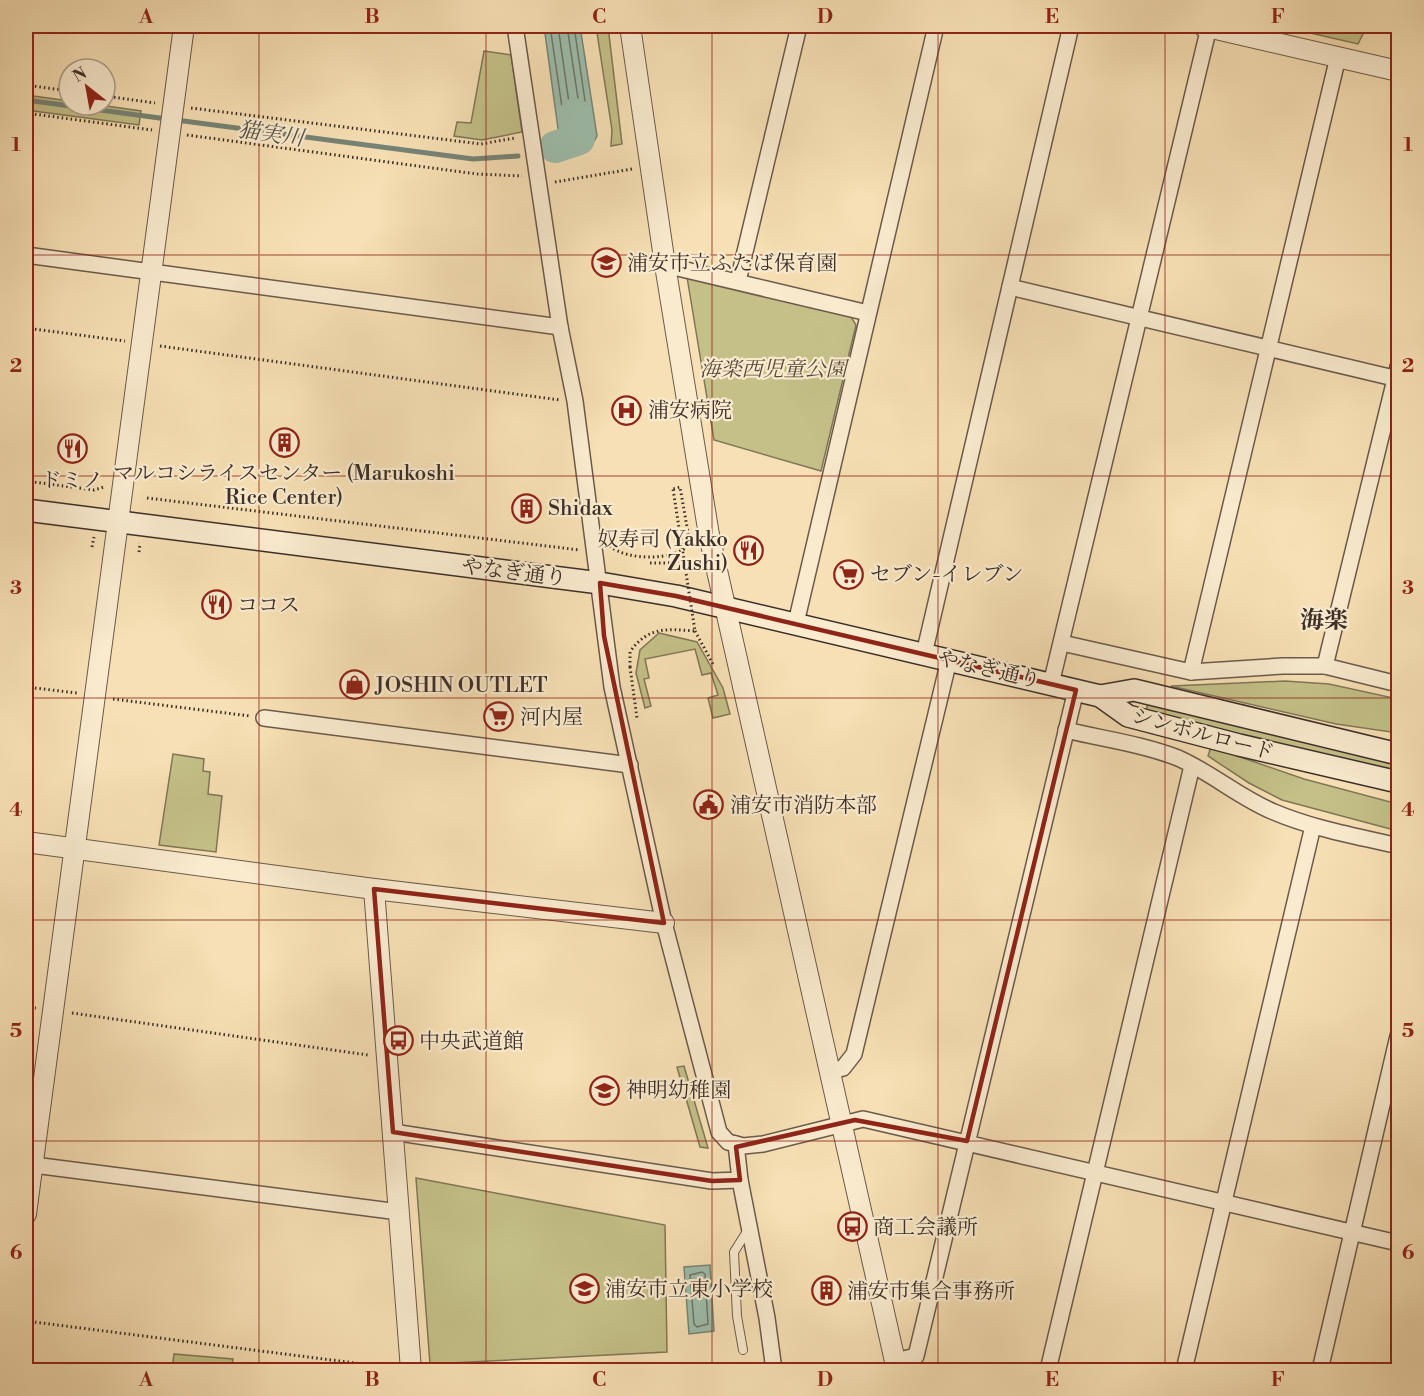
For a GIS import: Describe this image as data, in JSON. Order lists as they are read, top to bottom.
{
  "streets": {
    "main road": ["やなぎ通り", "シンボルロード"]
  },
  "crossings": [
    ["やなぎ通り", "シンボルロード"]
  ],
  "districts": ["海楽"],
  "water": ["猫実川"],
  "parks": ["海楽西児童公園"],
  "places": {
    "school or university": ["浦安市立ふたば保育園", "神明幼稚園", "浦安市立東小学校"],
    "hospital": ["浦安病院"],
    "building": ["マルコシライスセンター (Marukoshi Rice Center)", "Shidax", "浦安市集合事務所"],
    "restaurant": ["ドミノ", "奴寿司 (Yakko Zushi)", "ココス"],
    "supermarket": ["セブン-イレブン", "河内屋"],
    "shop": ["JOSHIN OUTLET"],
    "public building": ["浦安市消防本部"],
    "bus stop": ["中央武道館", "商工会議所"]
  },
  "north": "top left",
  "grid": {
    "columns": [
      "A",
      "B",
      "C",
      "D",
      "E",
      "F"
    ],
    "rows": [
      "1",
      "2",
      "3",
      "4",
      "5",
      "6"
    ]
  }
}
